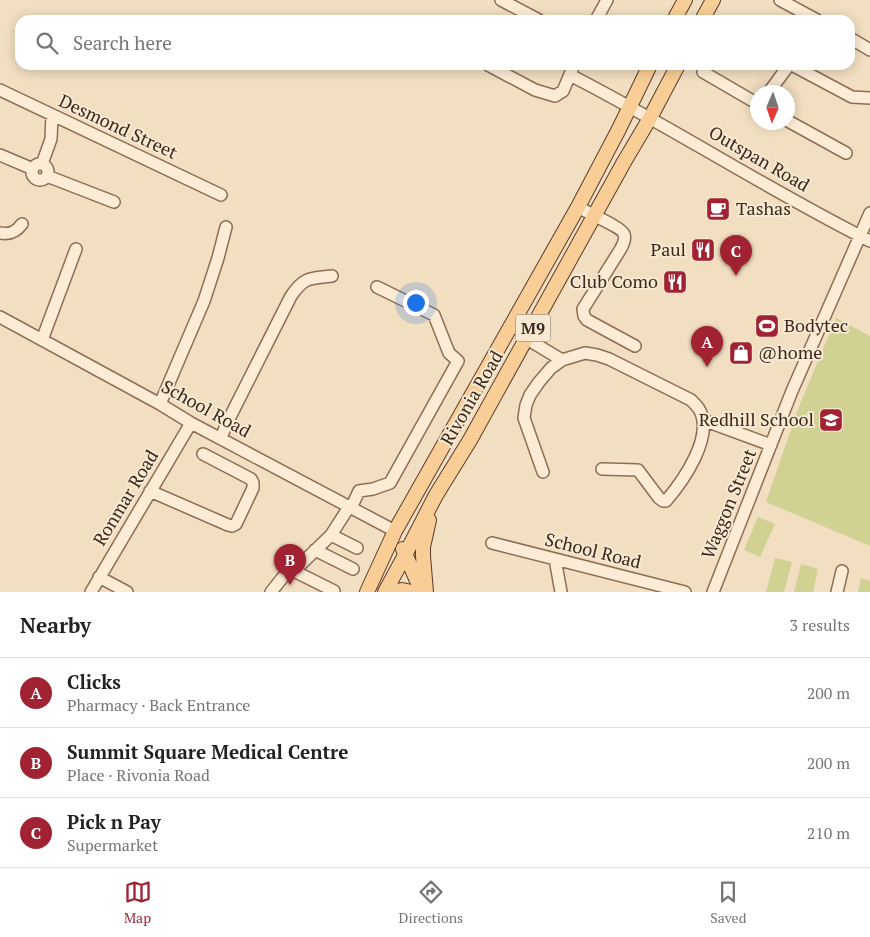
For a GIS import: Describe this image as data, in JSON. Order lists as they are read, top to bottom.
{
  "streets": {
    "main road": ["M9", "Rivonia Road"],
    "street": [
      "Desmond Street",
      "Outspan Road",
      "School Road",
      "Ronmar Road",
      "Waggon Street"
    ]
  },
  "crossings": [
    ["Outspan Road", "Rivonia Road"],
    ["Outspan Road", "Waggon Street"],
    ["Rivonia Road", "School Road"],
    ["School Road", "Ronmar Road"]
  ],
  "places": {
    "cafe": ["Tashas"],
    "restaurant": ["Paul", "Club Como"],
    "sports": ["Bodytec"],
    "shop": ["@home"],
    "school or university": ["Redhill School"]
  },
  "north": "bottom",
  "page": {
    "search": "Search here",
    "pins": ["C", "A", "B"],
    "heading": ["Nearby", "3 results"],
    "list": [
      {
        "mark": "A",
        "name": "Clicks",
        "note": "Pharmacy · Back Entrance",
        "value": "200 m"
      },
      {
        "mark": "B",
        "name": "Summit Square Medical Centre",
        "note": "Place · Rivonia Road",
        "value": "200 m"
      },
      {
        "mark": "C",
        "name": "Pick n Pay",
        "note": "Supermarket",
        "value": "210 m"
      }
    ],
    "nav": ["Map", "Directions", "Saved"]
  }
}
